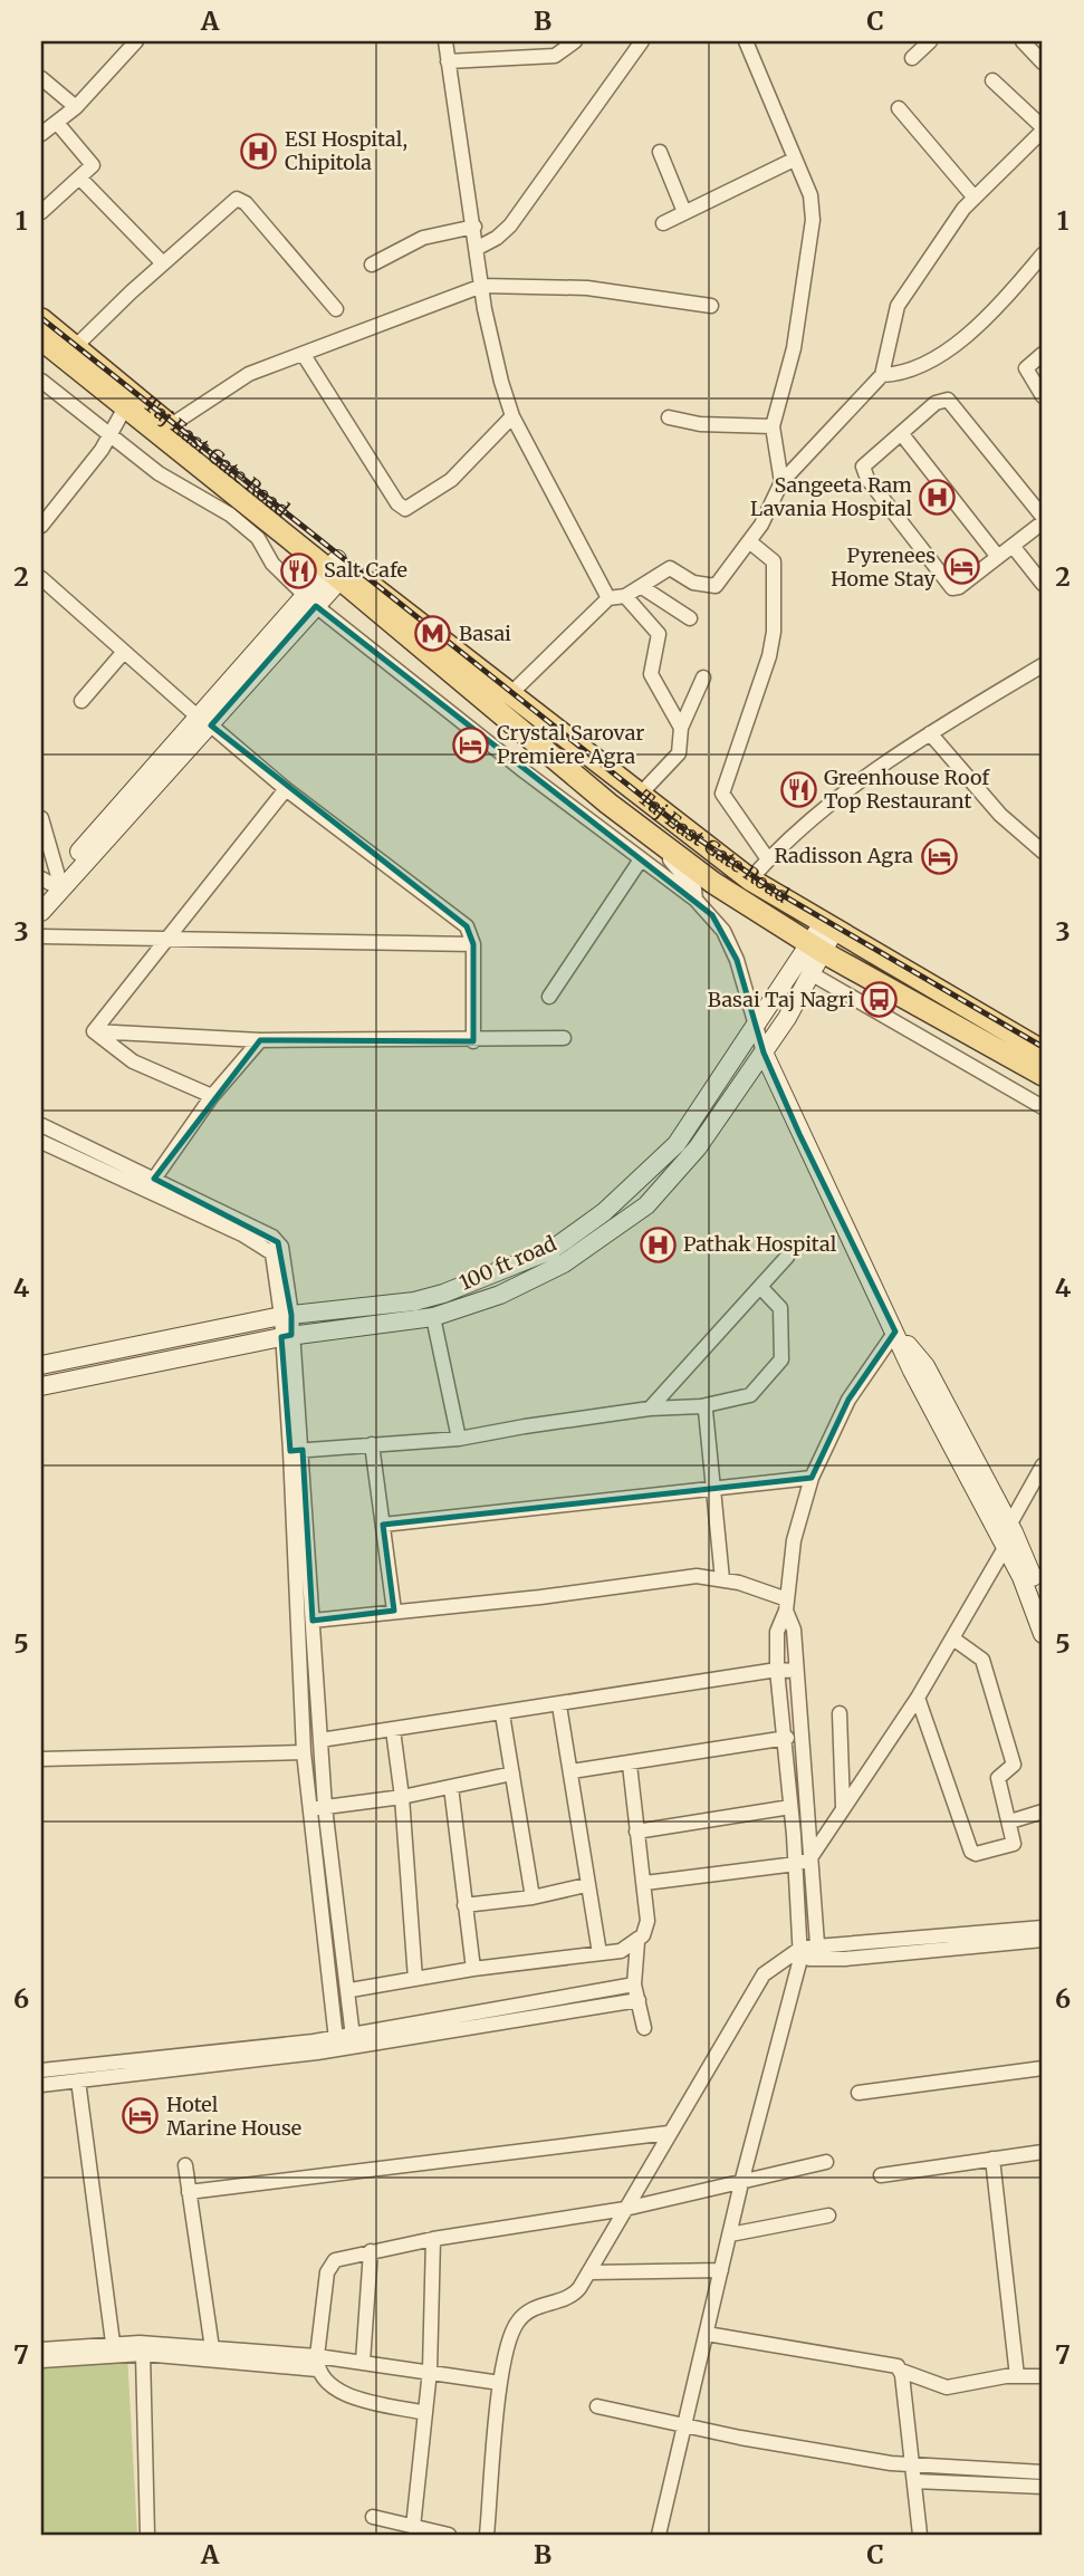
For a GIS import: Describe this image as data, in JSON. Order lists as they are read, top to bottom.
{
  "streets": {
    "main road": ["Taj East Gate Road", "100 ft road"]
  },
  "crossings": [
    ["Taj East Gate Road", "100 ft road"]
  ],
  "places": {
    "hospital": ["ESI Hospital, Chipitola", "Sangeeta Ram Lavania Hospital", "Pathak Hospital"],
    "hotel": [
      "Pyrenees Home Stay",
      "Crystal Sarovar Premiere Agra",
      "Radisson Agra",
      "Hotel Marine House"
    ],
    "restaurant": ["Salt Cafe", "Greenhouse Roof Top Restaurant"],
    "metro station": ["Basai"],
    "bus stop": ["Basai Taj Nagri"]
  },
  "grid": {
    "columns": ["A", "B", "C"],
    "rows": [
      "1",
      "2",
      "3",
      "4",
      "5",
      "6",
      "7"
    ]
  }
}
